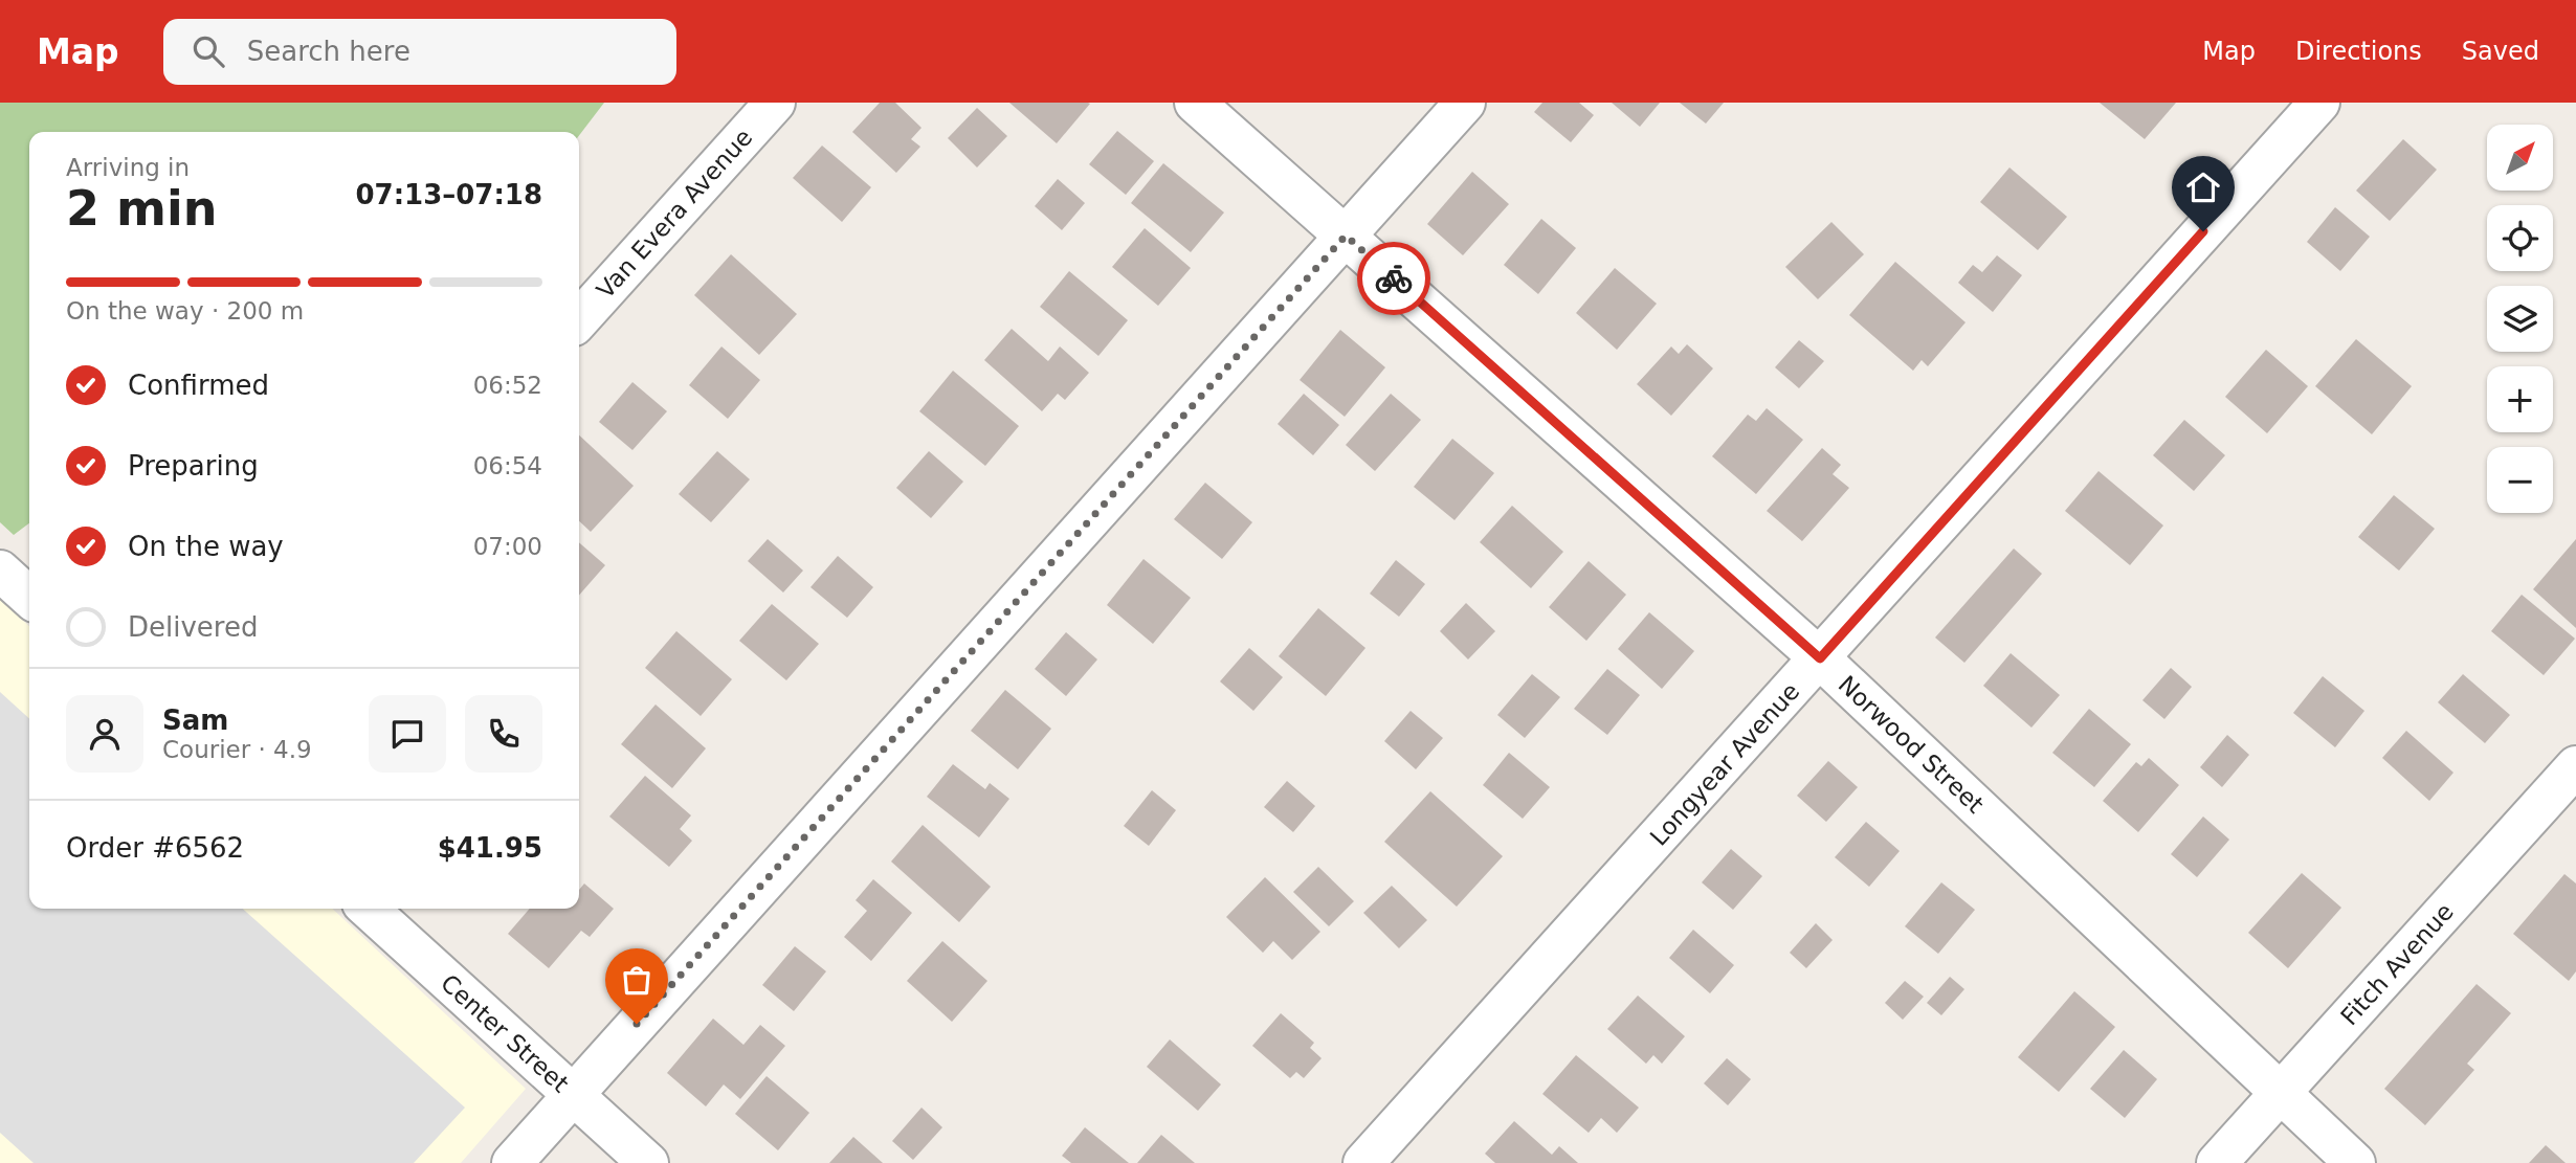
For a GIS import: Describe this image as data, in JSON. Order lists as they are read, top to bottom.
{
  "streets": {
    "street": [
      "Van Evera Avenue",
      "Norwood Street",
      "Longyear Avenue",
      "Fitch Avenue",
      "Center Street"
    ]
  },
  "crossings": [
    ["Norwood Street", "Longyear Avenue"],
    ["Norwood Street", "Fitch Avenue"]
  ],
  "north": "top right",
  "page": {
    "header": "Map",
    "search": "Search here",
    "nav": ["Map", "Directions", "Saved"],
    "map_buttons": ["+", "−"],
    "heading": ["2 min", "Arriving in", "07:13–07:18"],
    "panel": [
      "Sam",
      "Courier · 4.9",
      "Order #6562",
      "$41.95"
    ],
    "bar": "On the way · 200 m",
    "list": [
      ["Confirmed", "06:52"],
      ["Preparing", "06:54"],
      ["On the way", "07:00"],
      "Delivered"
    ]
  }
}
